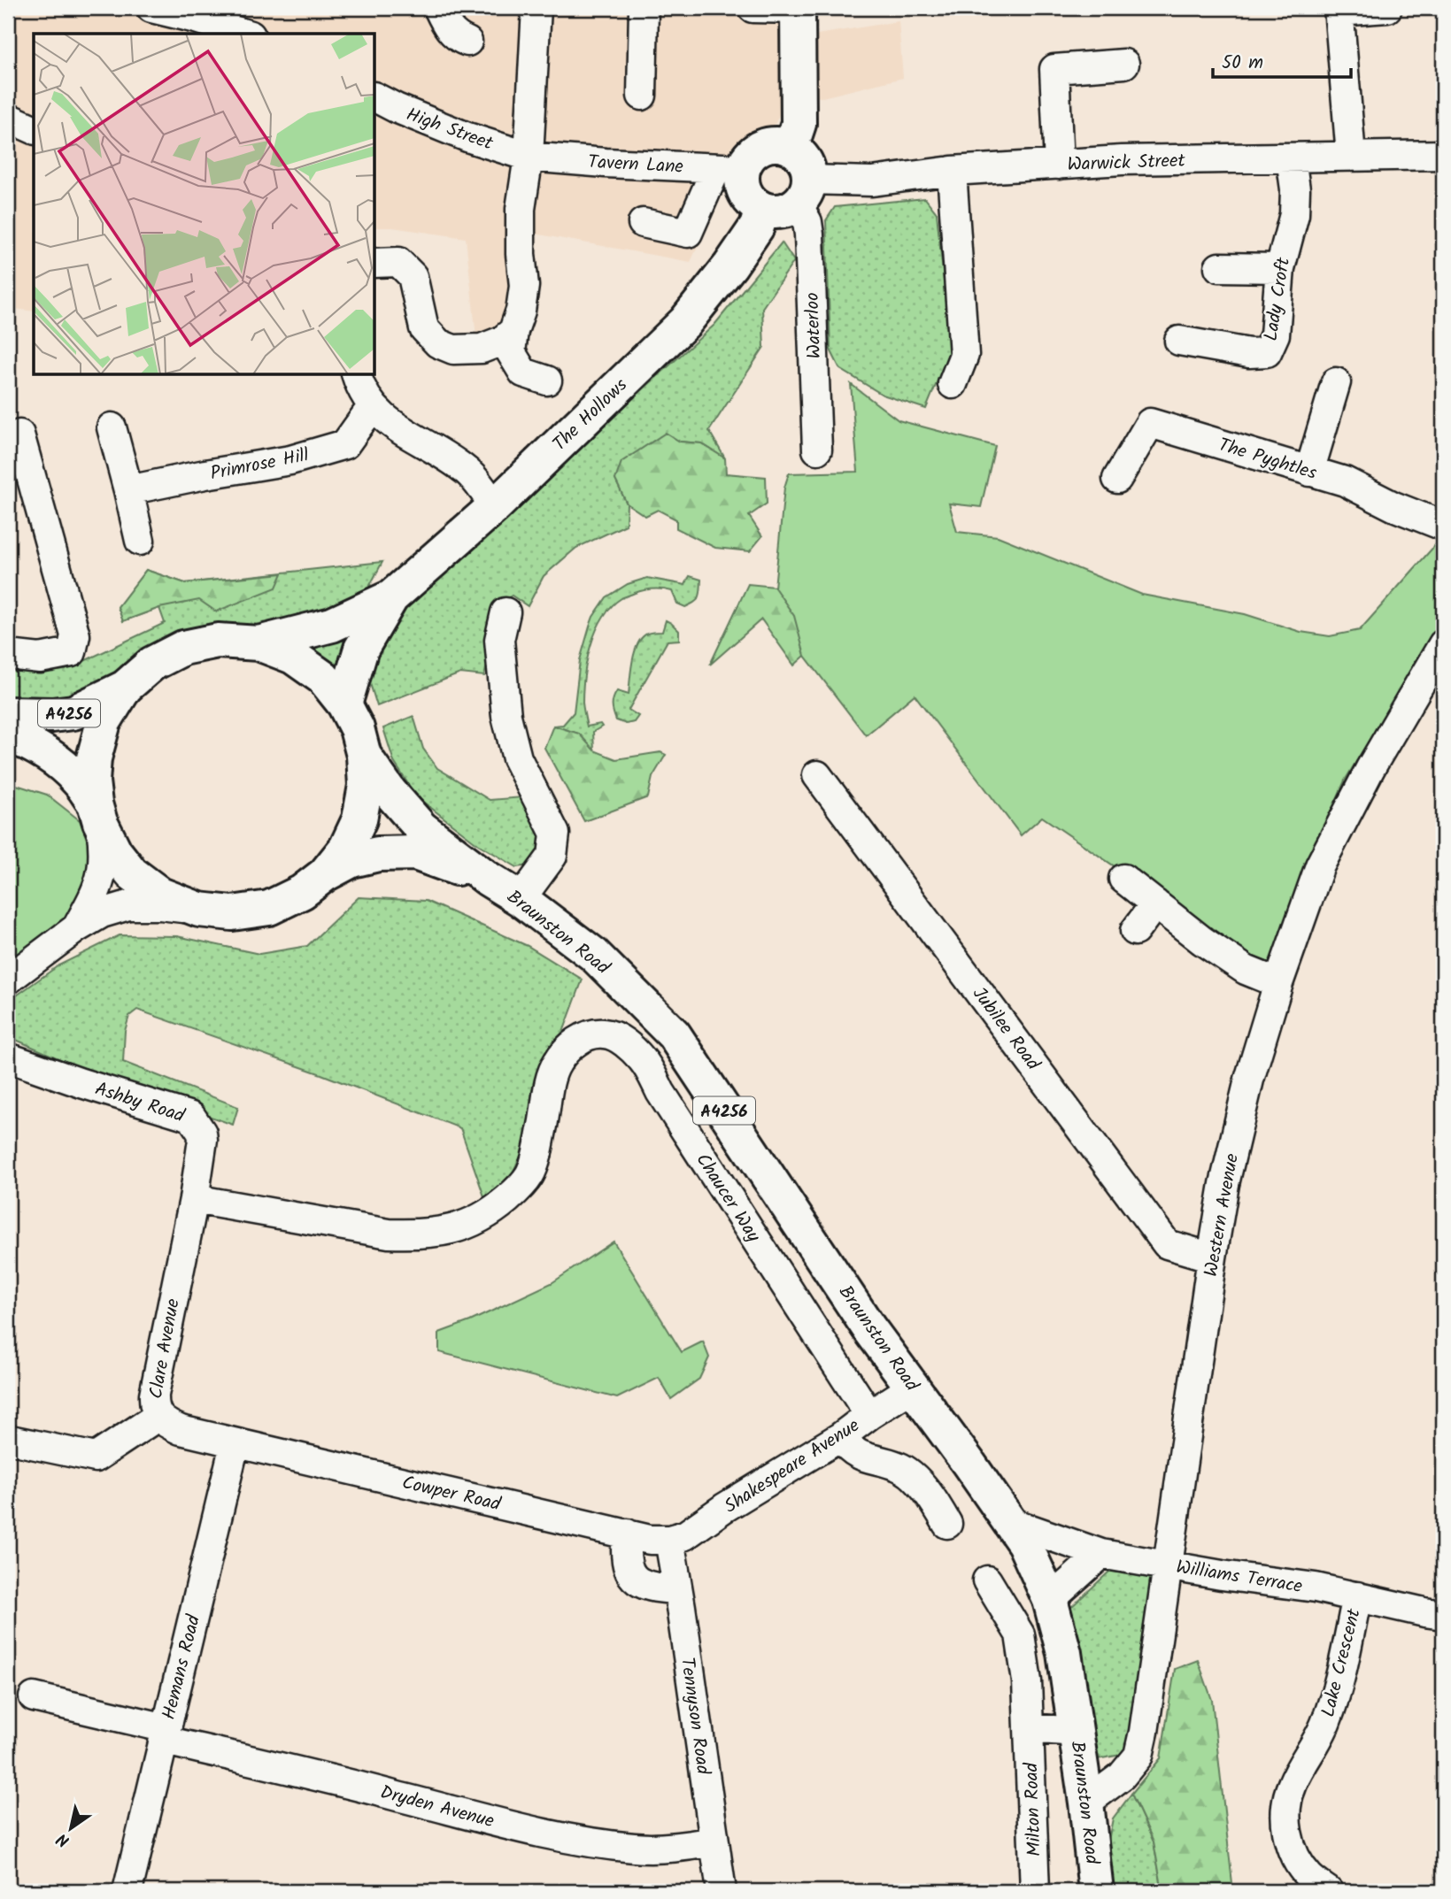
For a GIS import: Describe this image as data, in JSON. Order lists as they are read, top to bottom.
{
  "streets": {
    "main road": ["The Hollows", "A4256", "Braunston Road"],
    "street": [
      "High Street",
      "Warwick Street",
      "Tavern Lane",
      "Lady Croft",
      "Waterloo",
      "The Pyghtles",
      "Primrose Hill",
      "Jubilee Road",
      "Ashby Road",
      "Chaucer Way",
      "Western Avenue",
      "Clare Avenue",
      "Shakespeare Avenue",
      "Cowper Road",
      "Williams Terrace",
      "Lake Crescent",
      "Hemans Road",
      "Tennyson Road",
      "Dryden Avenue",
      "Milton Road"
    ]
  },
  "crossings": [
    ["High Street", "Tavern Lane"],
    ["Warwick Street", "Tavern Lane"],
    ["Warwick Street", "Lady Croft"],
    ["Warwick Street", "Waterloo"],
    ["Warwick Street", "The Hollows"],
    ["Tavern Lane", "Waterloo"],
    ["Tavern Lane", "The Hollows"],
    ["Waterloo", "The Hollows"],
    ["Braunston Road", "Western Avenue"],
    ["Braunston Road", "Shakespeare Avenue"],
    ["Braunston Road", "Williams Terrace"],
    ["Jubilee Road", "Western Avenue"],
    ["Ashby Road", "Chaucer Way"],
    ["Ashby Road", "Clare Avenue"],
    ["Chaucer Way", "Clare Avenue"],
    ["Chaucer Way", "Shakespeare Avenue"],
    ["Western Avenue", "Williams Terrace"],
    ["Clare Avenue", "Cowper Road"],
    ["Clare Avenue", "Hemans Road"],
    ["Shakespeare Avenue", "Cowper Road"],
    ["Shakespeare Avenue", "Tennyson Road"],
    ["Cowper Road", "Hemans Road"],
    ["Cowper Road", "Tennyson Road"],
    ["Williams Terrace", "Lake Crescent"],
    ["Hemans Road", "Dryden Avenue"],
    ["Tennyson Road", "Dryden Avenue"]
  ],
  "scale_bar": "50 m",
  "north": "bottom left"
}
